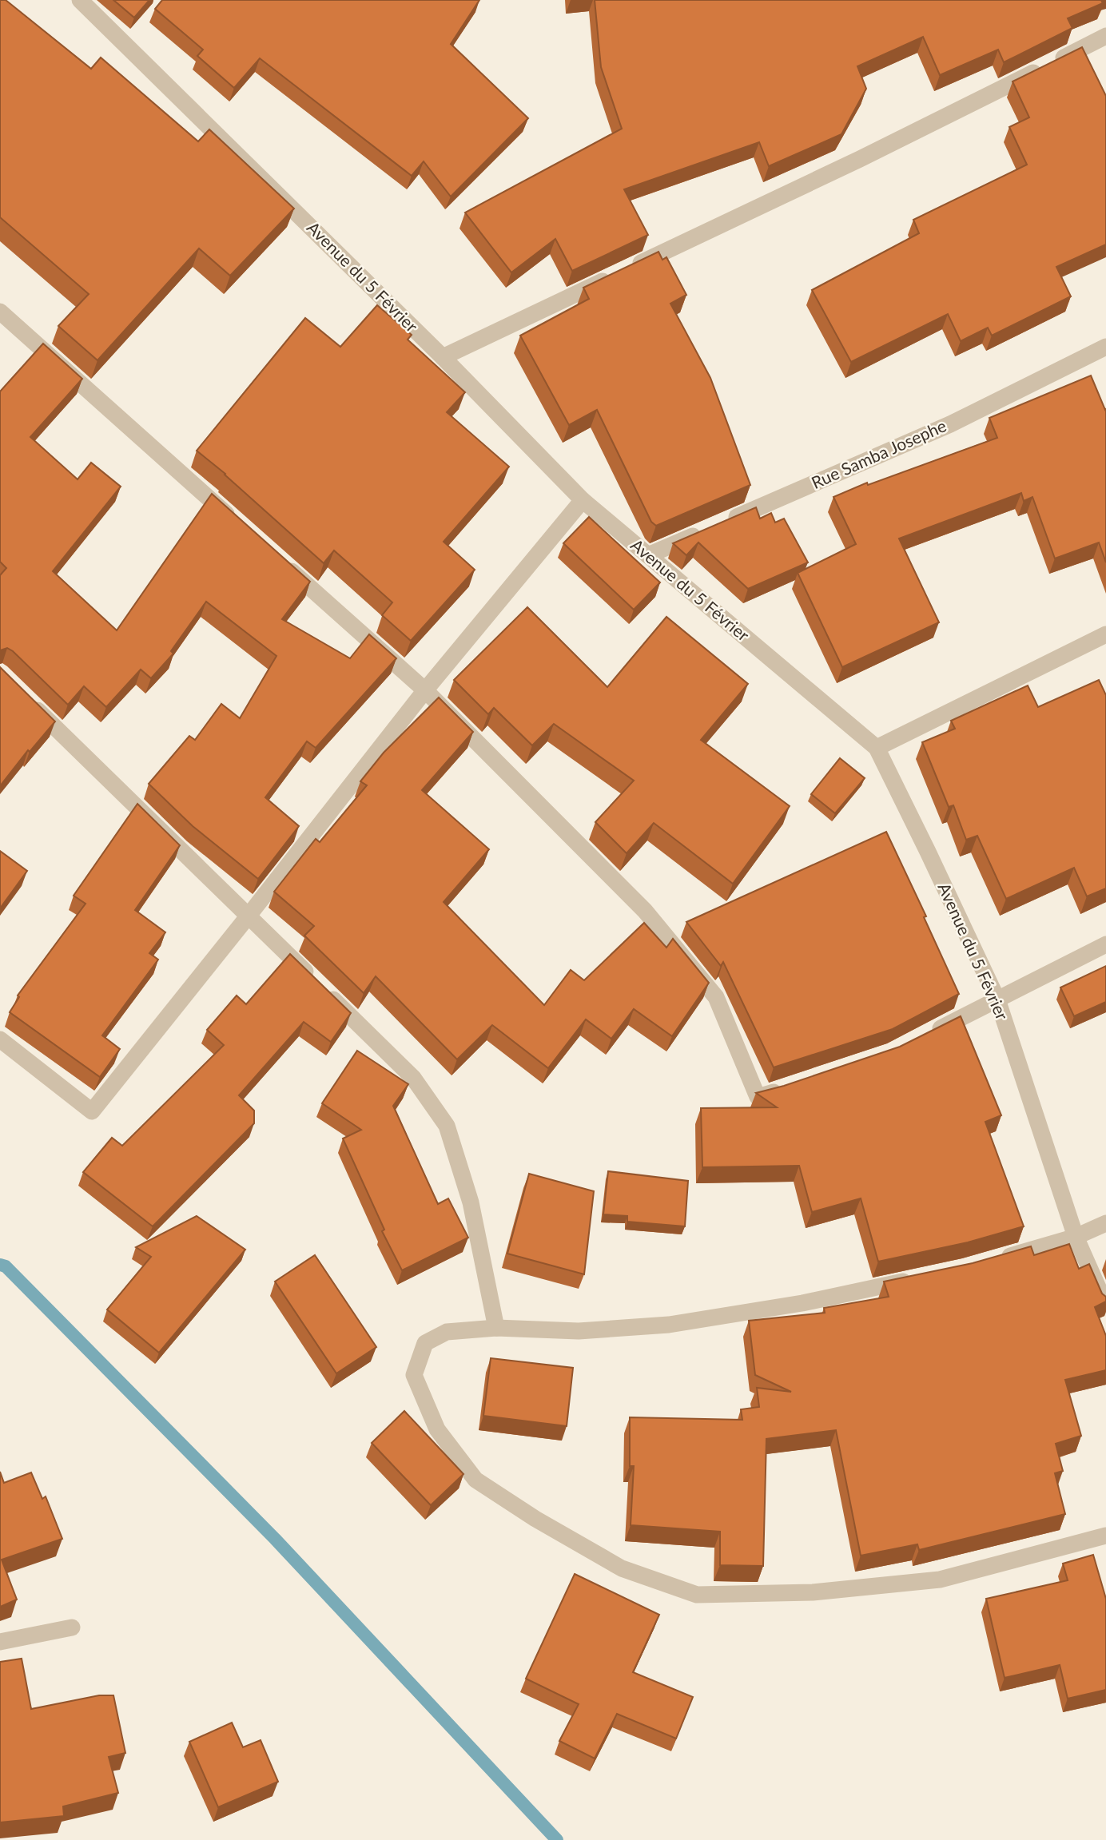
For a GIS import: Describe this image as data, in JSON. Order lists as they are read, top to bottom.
{
  "streets": {
    "street": ["Avenue du 5 Février", "Rue Samba Josephe"]
  },
  "crossings": [
    ["Avenue du 5 Février", "Rue Samba Josephe"]
  ]
}
